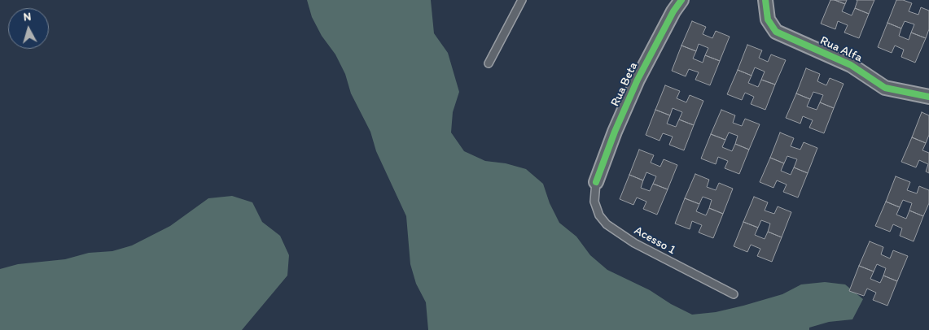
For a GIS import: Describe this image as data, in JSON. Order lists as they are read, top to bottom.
{
  "streets": {
    "street": ["Rua Alfa", "Rua Beta"],
    "lane": ["Acesso 1"]
  },
  "crossings": [
    ["Rua Beta", "Acesso 1"]
  ],
  "north": "top"
}
